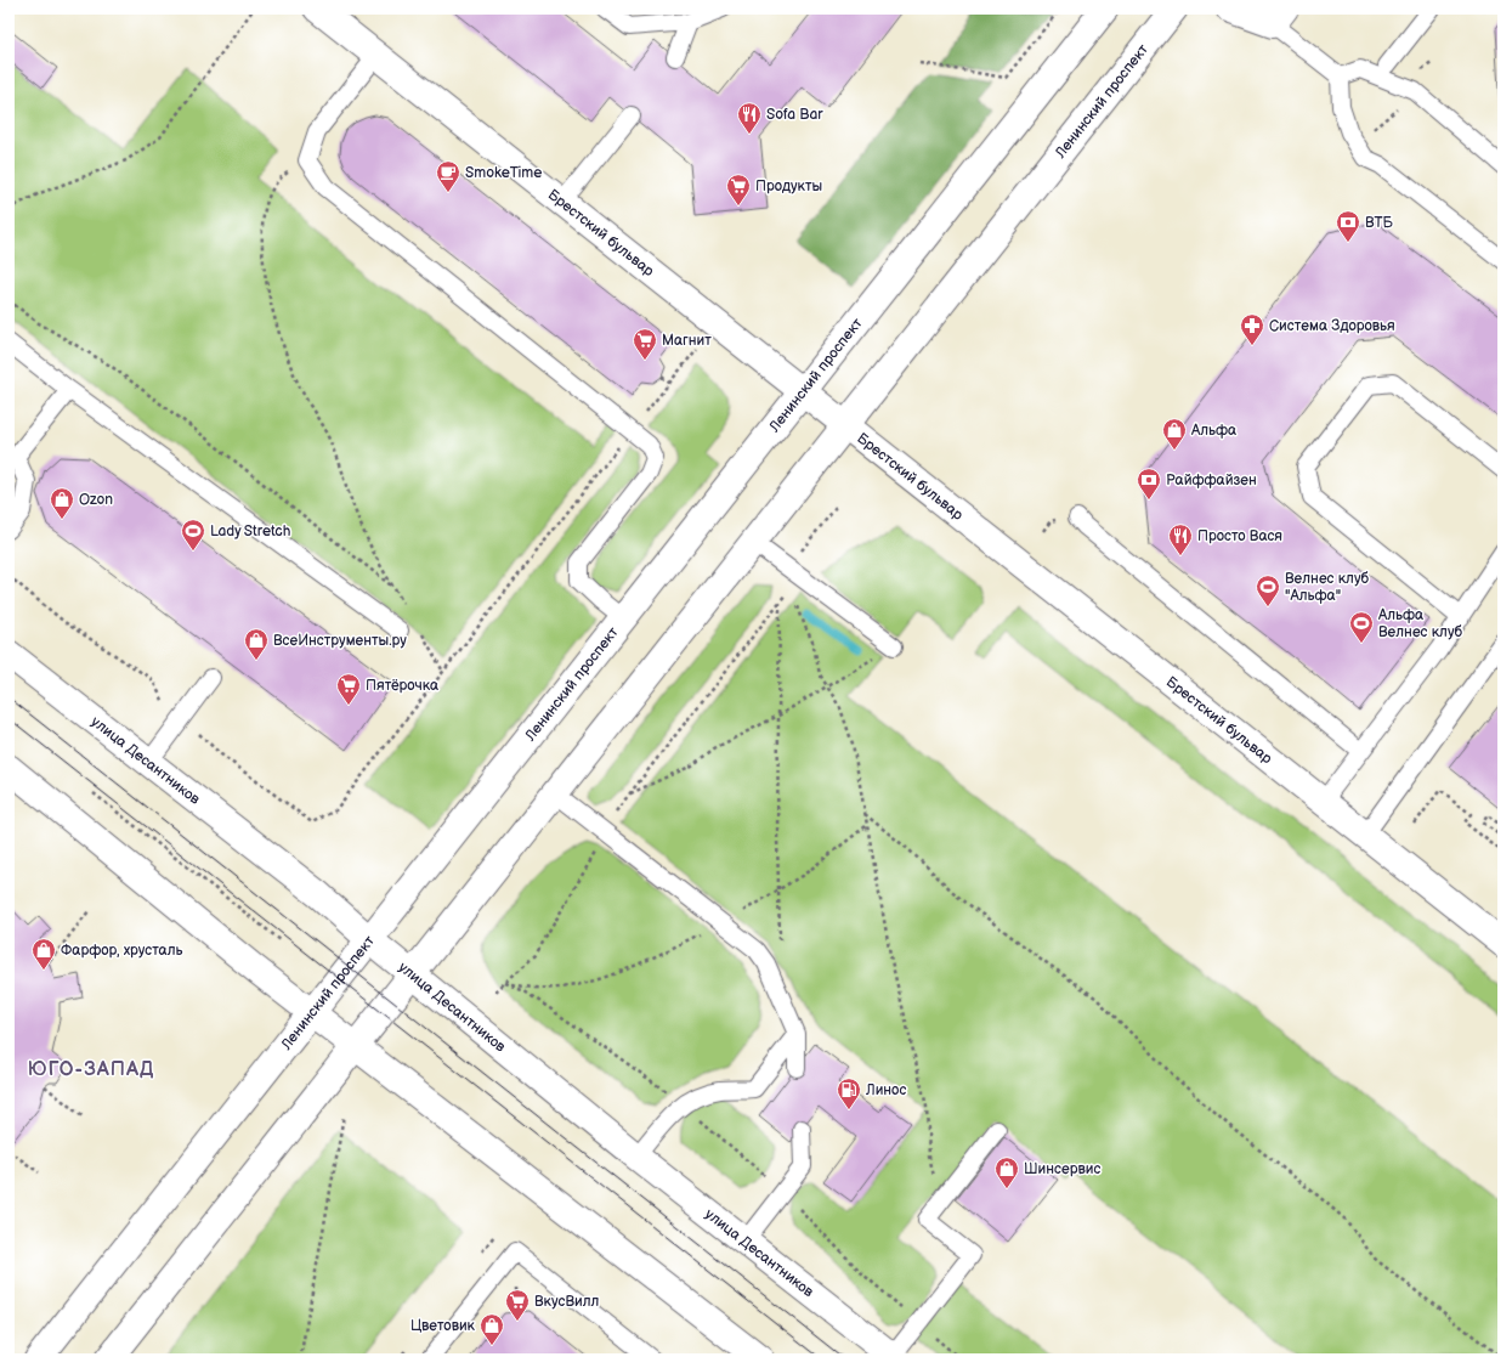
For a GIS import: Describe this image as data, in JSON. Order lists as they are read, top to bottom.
{
  "streets": {
    "street": ["Ленинский проспект", "Брестский бульвар", "улица Десантников"]
  },
  "crossings": [
    ["Ленинский проспект", "Брестский бульвар"],
    ["Ленинский проспект", "улица Десантников"]
  ],
  "districts": ["ЮГО-ЗАПАД"],
  "places": {
    "restaurant": ["Sofa Bar", "Просто Вася"],
    "cafe": ["SmokeTime"],
    "supermarket": [
      "Продукты",
      "Магнит",
      "Пятёрочка",
      "ВкусВилл"
    ],
    "bank": ["ВТБ", "Райффайзен"],
    "pharmacy": ["Система Здоровья"],
    "shop": [
      "Альфа",
      "Ozon",
      "ВсеИнструменты.ру",
      "Фарфор, хрусталь",
      "Шинсервис",
      "Цветовик"
    ],
    "sports": ["Lady Stretch", "Велнес клуб \"Альфа\"", "Альфа Велнес клуб"],
    "fuel station": ["Линос"]
  }
}
